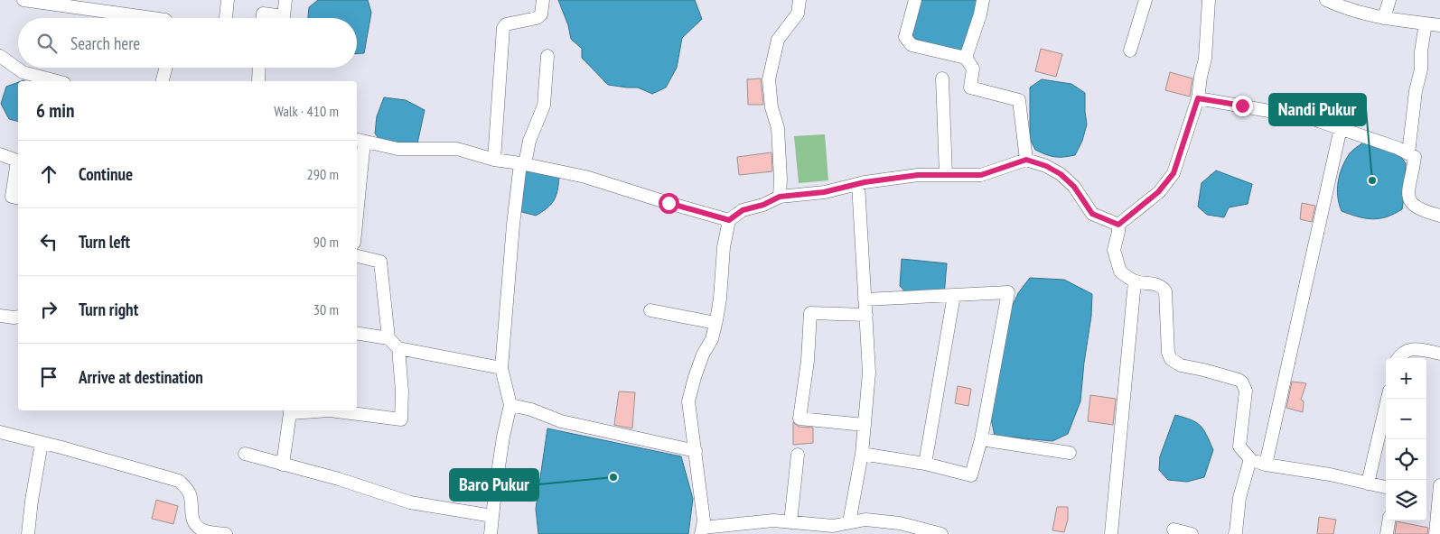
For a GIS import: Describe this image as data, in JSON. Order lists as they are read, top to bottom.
{
  "places": ["Nandi Pukur", "Baro Pukur"],
  "page": {
    "search": "Search here",
    "heading": ["6 min", "Walk · 410 m"],
    "list": [
      ["Continue", "290 m"],
      ["Turn left", "90 m"],
      ["Turn right", "30 m"],
      "Arrive at destination"
    ],
    "map_buttons": ["+", "−"]
  }
}
